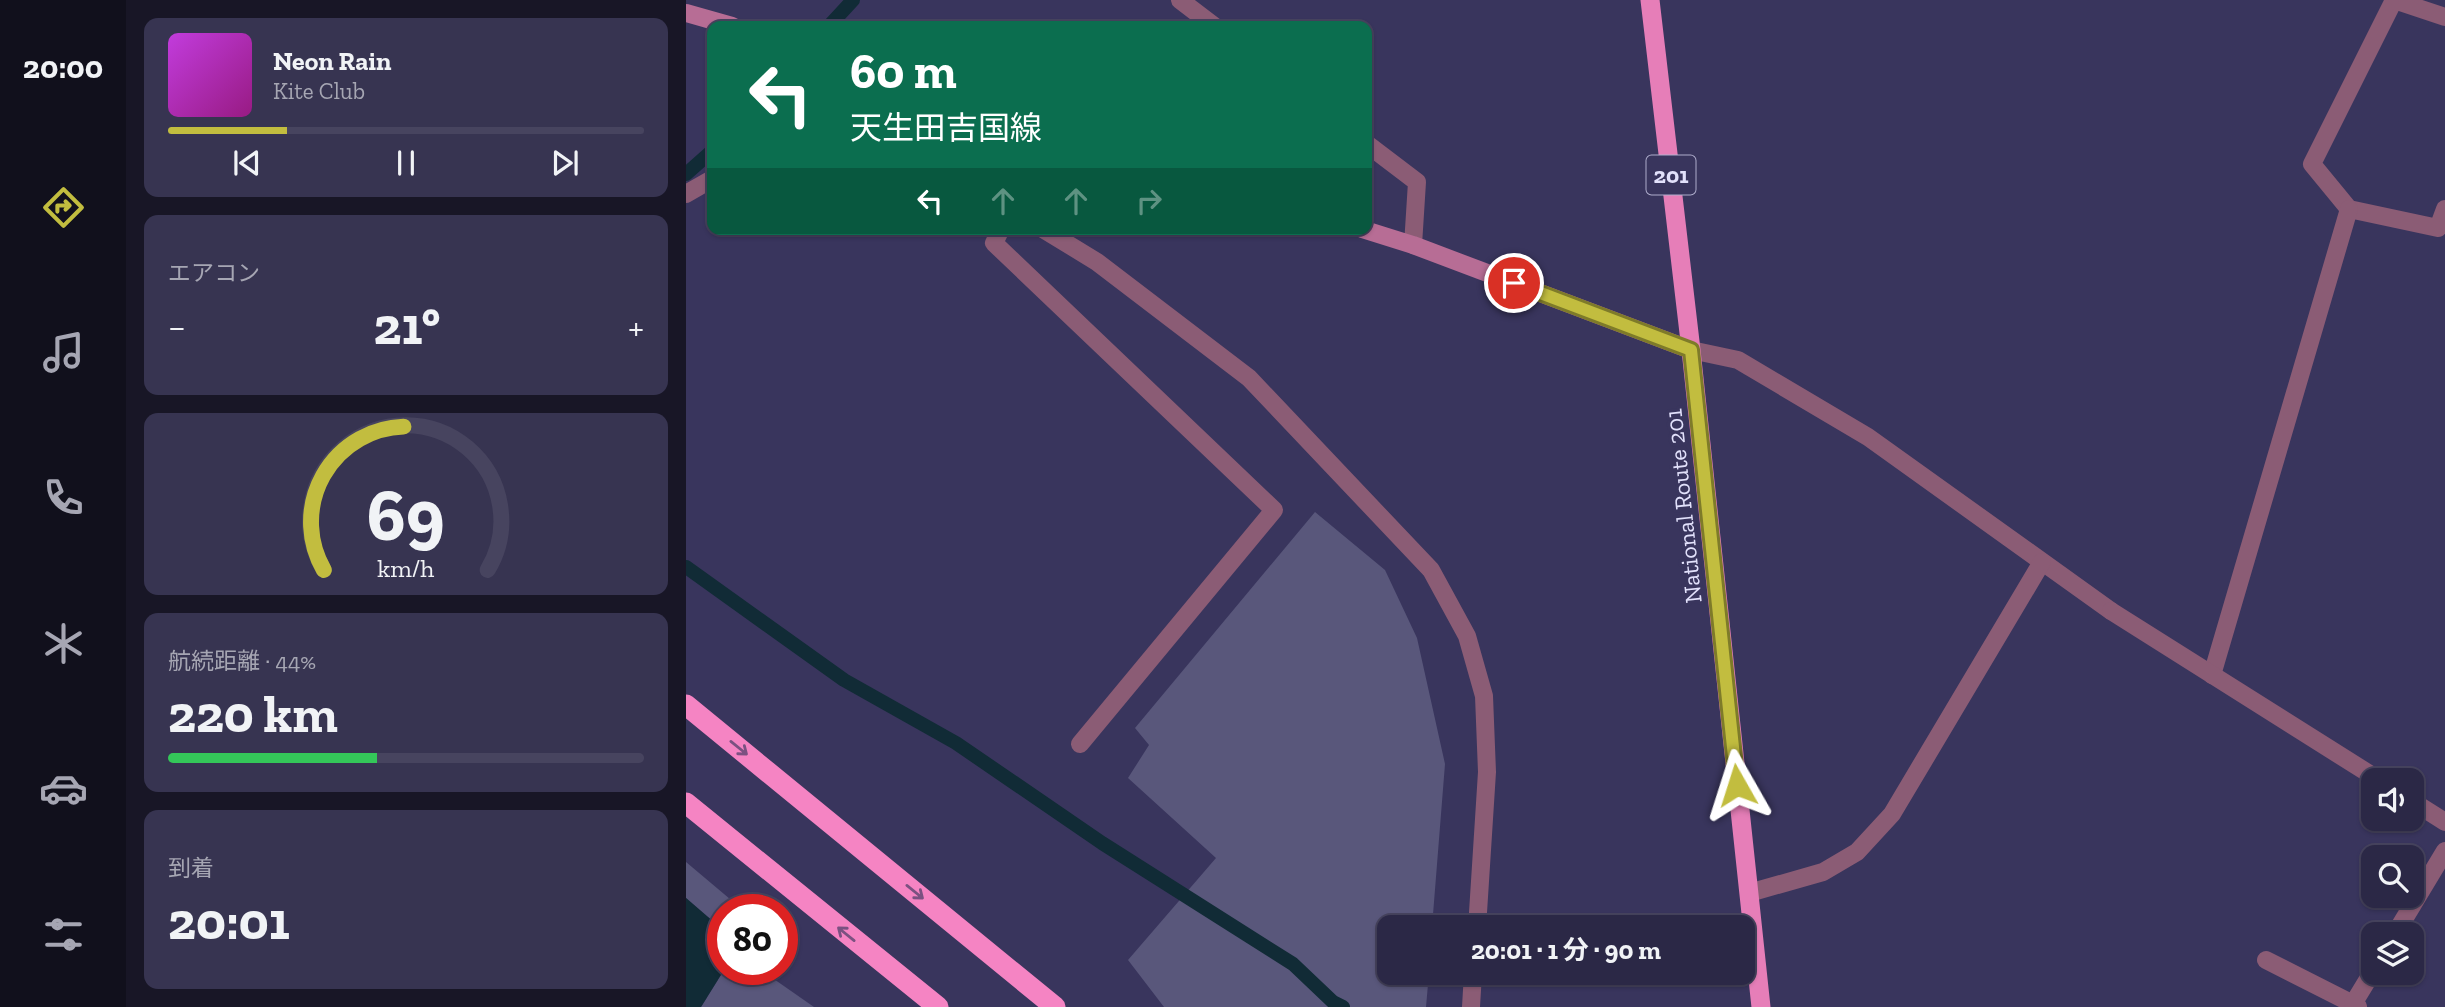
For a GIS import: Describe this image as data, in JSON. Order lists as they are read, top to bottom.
{
  "streets": {
    "highway": ["201", "National Route 201"]
  },
  "page": {
    "tabs": "20:00",
    "turn": ["60 m", "天生田吉国線"],
    "song": ["Neon Rain", "Kite Club"],
    "tile": [
      "エアコン",
      ["航続距離 · 44%", "220 km"],
      ["到着", "20:01"]
    ],
    "heat": ["−", "21°", "+"],
    "limit": "80",
    "trip": "20:01 · 1 分 · 90 m",
    "gauge": ["69", "km/h"]
  }
}
